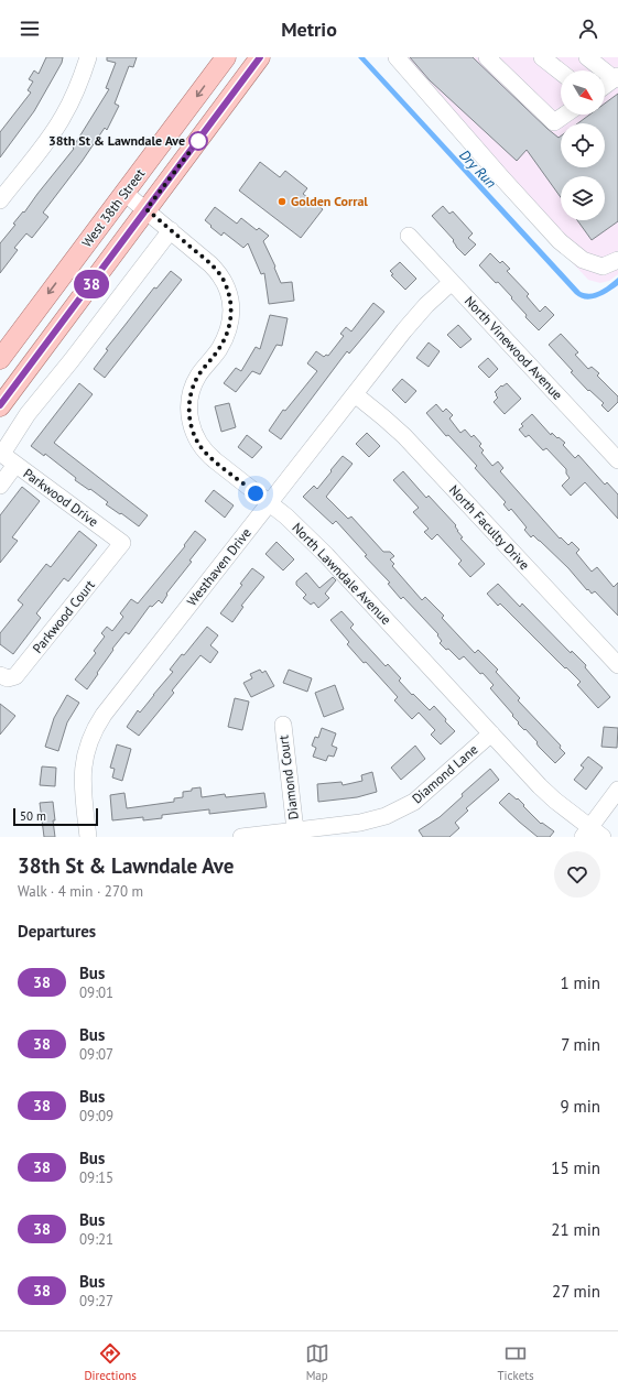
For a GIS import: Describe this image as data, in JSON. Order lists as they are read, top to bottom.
{
  "streets": {
    "main road": ["West 38th Street"],
    "street": [
      "North Vinewood Avenue",
      "Parkwood Drive",
      "North Faculty Drive",
      "Westhaven Drive",
      "North Lawndale Avenue",
      "Parkwood Court",
      "Diamond Lane",
      "Diamond Court"
    ]
  },
  "crossings": [
    ["West 38th Street", "North Lawndale Avenue"],
    ["North Vinewood Avenue", "Westhaven Drive"],
    ["Parkwood Drive", "Parkwood Court"],
    ["North Faculty Drive", "Westhaven Drive"],
    ["Westhaven Drive", "North Lawndale Avenue"],
    ["North Lawndale Avenue", "Diamond Lane"],
    ["Diamond Lane", "Diamond Court"]
  ],
  "water": ["Dry Run"],
  "places": ["38th St & Lawndale Ave", "Golden Corral"],
  "lines": ["bus line 38"],
  "scale_bar": "50 m",
  "north": "bottom right",
  "page": {
    "header": "Metrio",
    "on_map": "38",
    "scale": "50 m",
    "heading": [
      ["38th St & Lawndale Ave", "Walk · 4 min · 270 m"],
      "Departures"
    ],
    "list": [
      {
        "mark": "38",
        "name": "Bus",
        "note": "09:01",
        "value": "1 min"
      },
      {
        "mark": "38",
        "name": "Bus",
        "note": "09:07",
        "value": "7 min"
      },
      {
        "mark": "38",
        "name": "Bus",
        "note": "09:09",
        "value": "9 min"
      },
      {
        "mark": "38",
        "name": "Bus",
        "note": "09:15",
        "value": "15 min"
      },
      {
        "mark": "38",
        "name": "Bus",
        "note": "09:21",
        "value": "21 min"
      },
      {
        "mark": "38",
        "name": "Bus",
        "note": "09:27",
        "value": "27 min"
      }
    ],
    "tabs": ["Directions", "Map", "Tickets"]
  }
}
